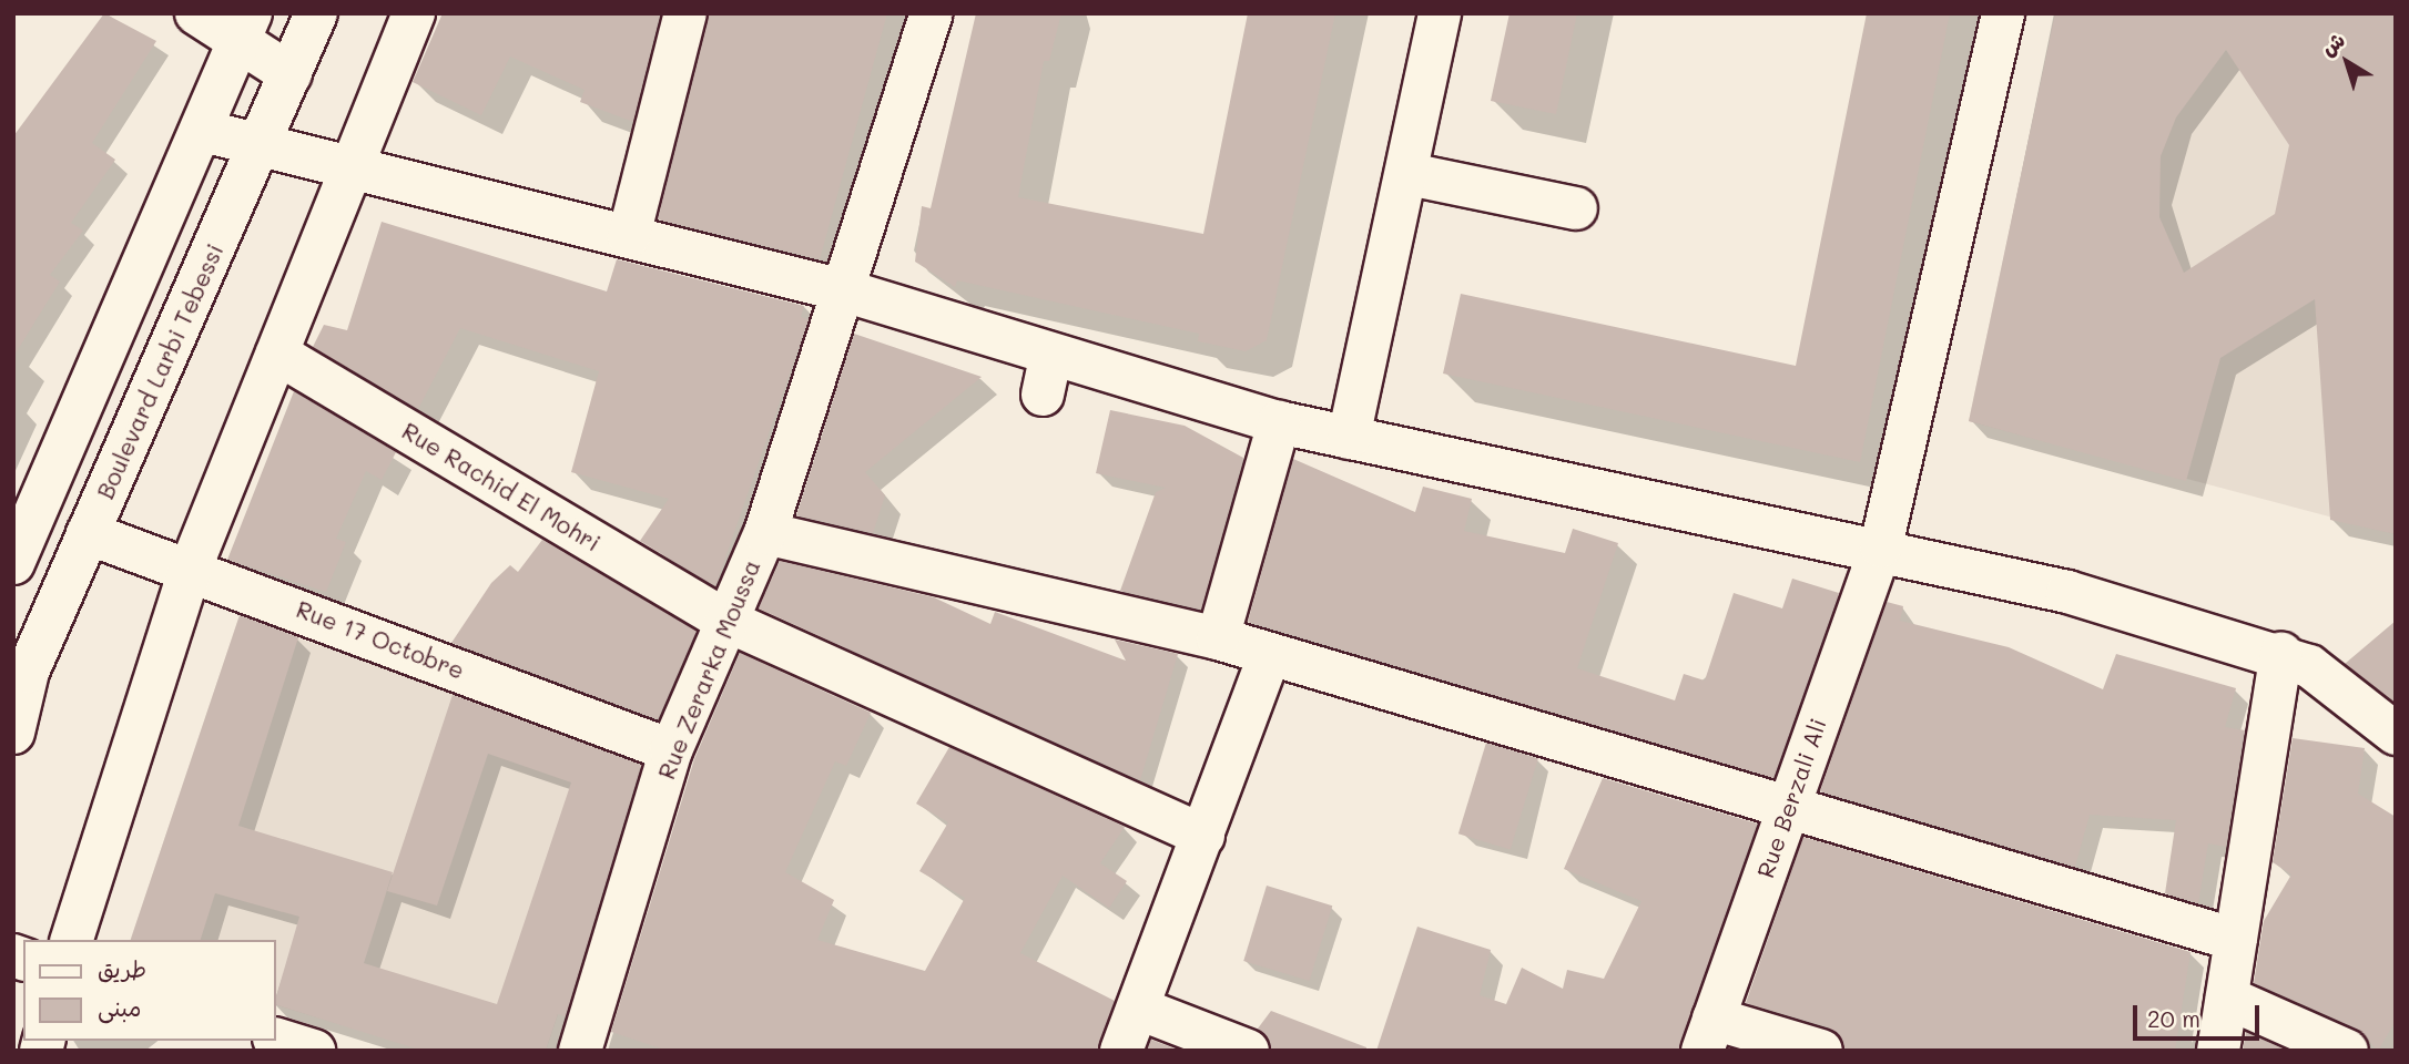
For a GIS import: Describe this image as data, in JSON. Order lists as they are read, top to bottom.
{
  "streets": {
    "street": [
      "Boulevard Larbi Tebessi",
      "Rue Rachid El Mohri",
      "Rue 17 Octobre",
      "Rue Zerarka Moussa",
      "Rue Berzali Ali"
    ]
  },
  "crossings": [
    ["Boulevard Larbi Tebessi", "Rue 17 Octobre"],
    ["Rue Rachid El Mohri", "Rue Zerarka Moussa"],
    ["Rue 17 Octobre", "Rue Zerarka Moussa"]
  ],
  "legend": ["طريق", "مبنى"],
  "scale_bar": "20 m",
  "north": "top left"
}
